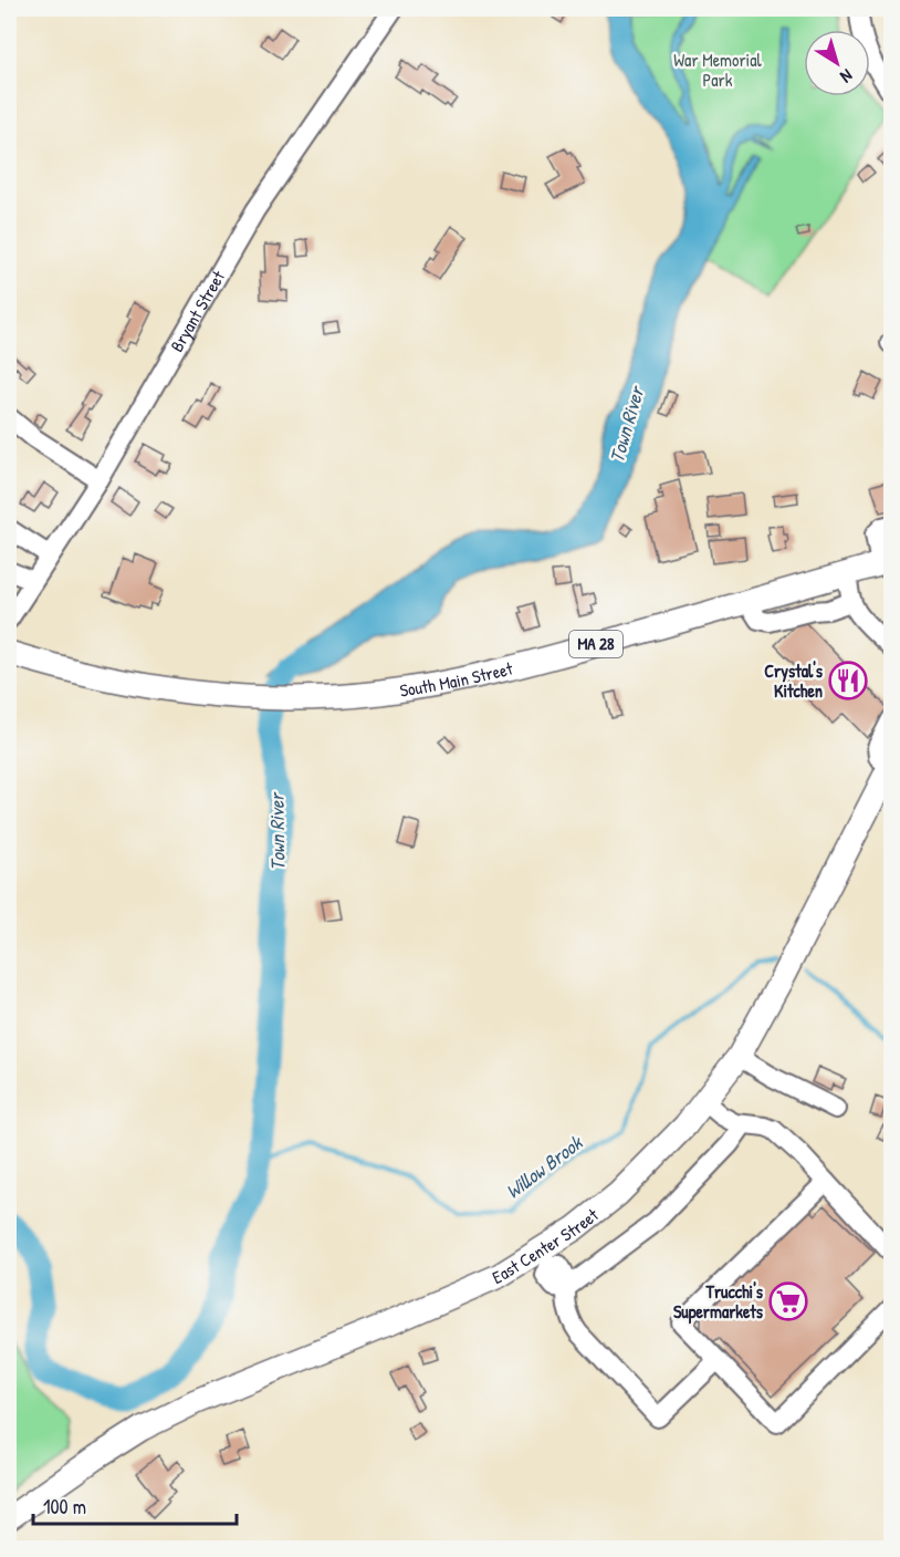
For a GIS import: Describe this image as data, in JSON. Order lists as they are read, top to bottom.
{
  "streets": {
    "main road": ["MA 28", "South Main Street", "East Center Street"],
    "street": ["Bryant Street"]
  },
  "water": ["Town River", "Willow Brook"],
  "parks": ["War Memorial Park"],
  "places": {
    "restaurant": ["Crystal's Kitchen"],
    "supermarket": ["Trucchi's Supermarkets"]
  },
  "scale_bar": "100 m",
  "north": "bottom right"
}
